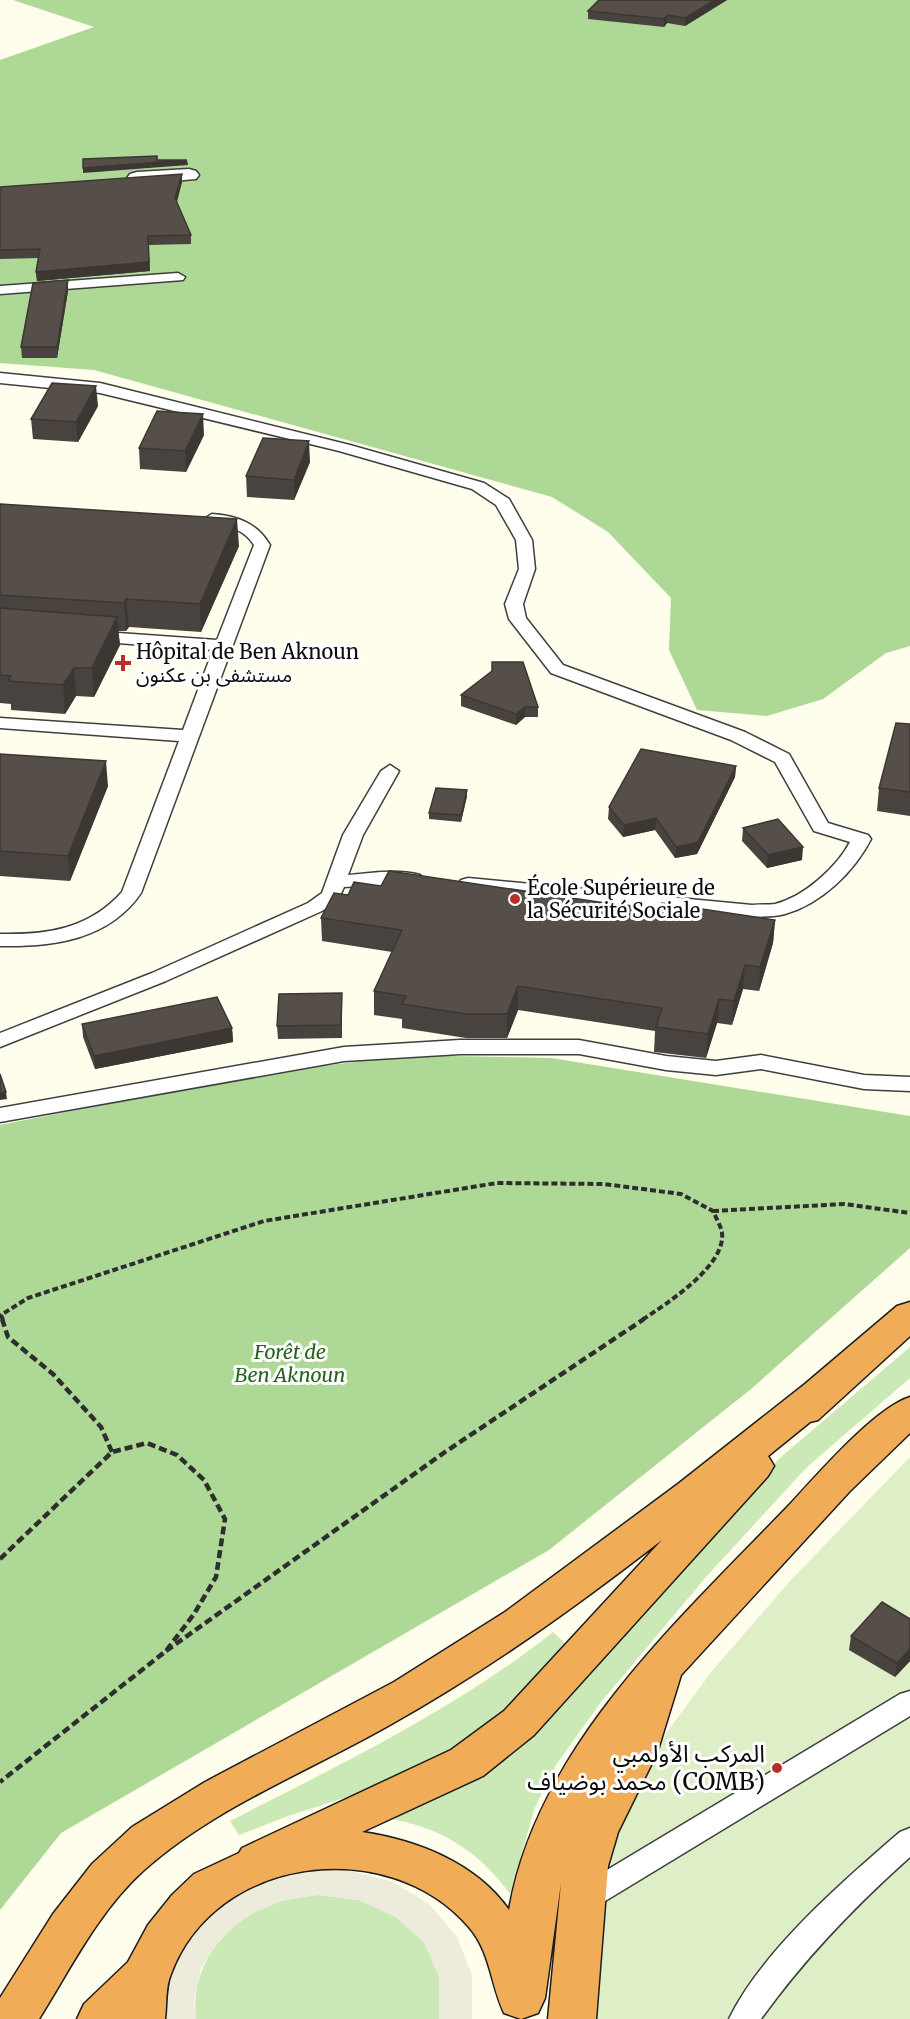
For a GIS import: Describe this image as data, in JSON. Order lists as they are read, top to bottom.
{
  "parks": ["Forêt de Ben Aknoun"],
  "places": {
    "health": ["Hôpital de Ben Aknoun مستشفى بن عكنون"],
    "other": ["École Supérieure de la Sécurité Sociale", "المركب الأولمبي محمد بوضياف (COMB)"]
  }
}
